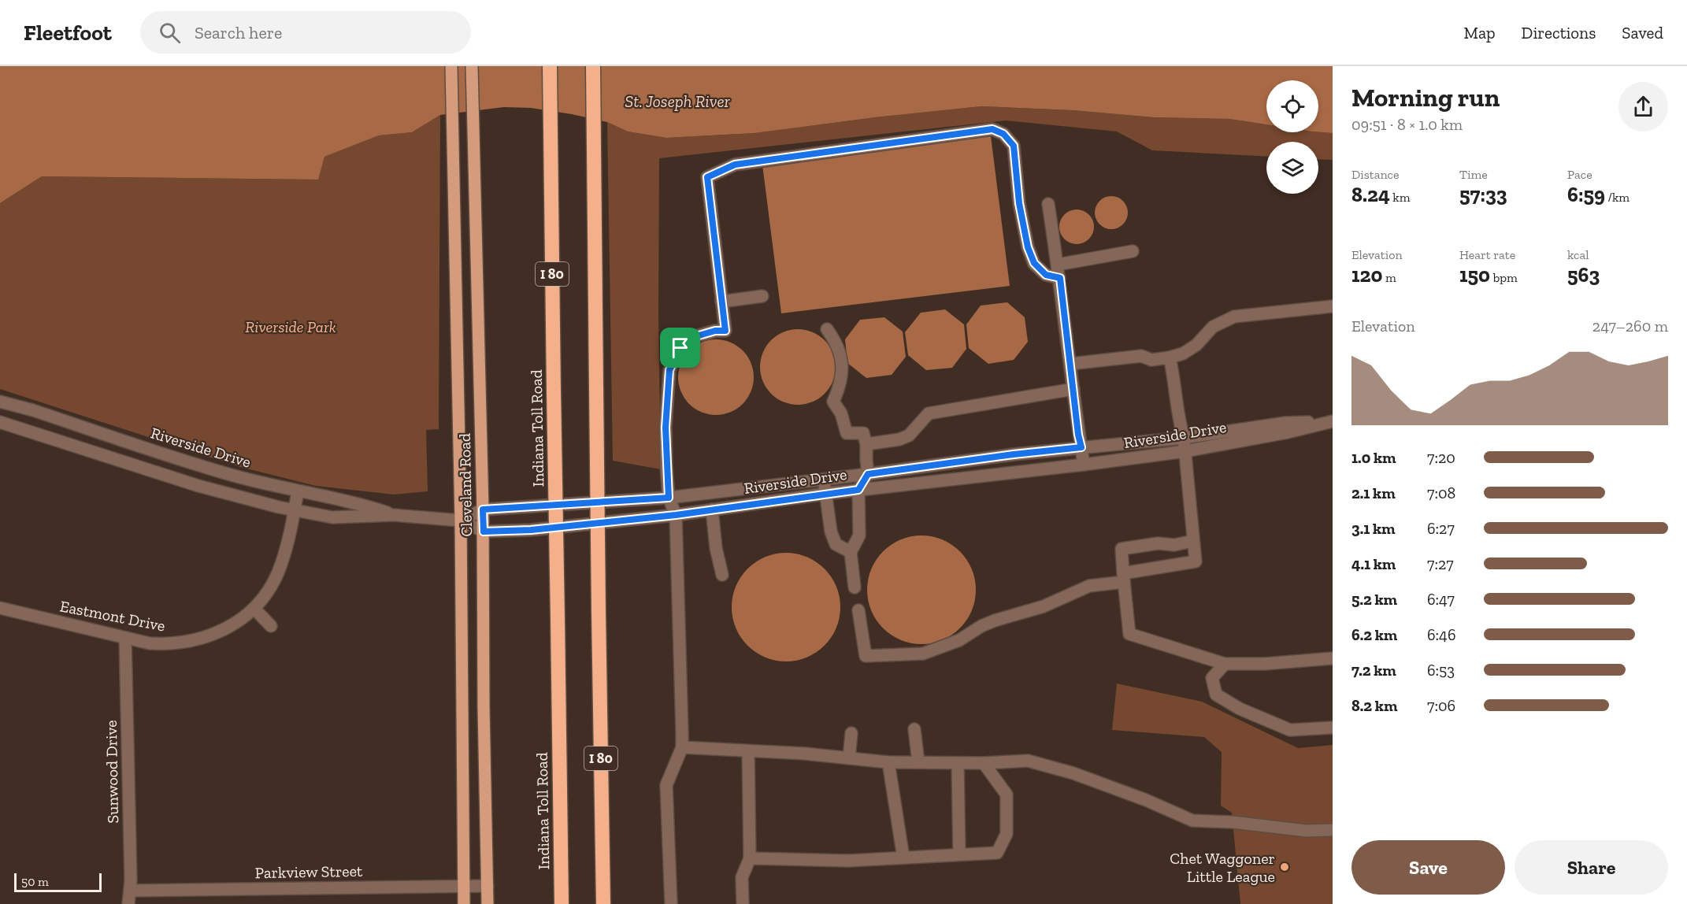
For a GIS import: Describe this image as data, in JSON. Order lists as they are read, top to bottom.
{
  "streets": {
    "highway": ["I 80", "Indiana Toll Road"],
    "main road": ["Cleveland Road"],
    "street": [
      "Riverside Drive",
      "Eastmont Drive",
      "Sunwood Drive",
      "Parkview Street"
    ]
  },
  "crossings": [
    ["Riverside Drive", "Cleveland Road"],
    ["Riverside Drive", "Eastmont Drive"],
    ["Cleveland Road", "Parkview Street"],
    ["Eastmont Drive", "Sunwood Drive"],
    ["Sunwood Drive", "Parkview Street"]
  ],
  "water": ["St. Joseph River"],
  "parks": ["Riverside Park"],
  "places": ["Chet Waggoner Little League"],
  "scale_bar": "50 m",
  "page": {
    "header": "Fleetfoot",
    "search": "Search here",
    "nav": ["Map", "Directions", "Saved"],
    "heading": ["Morning run", "09:51 · 8 × 1.0 km"],
    "stats": [
      ["Distance", "8.24 km"],
      ["Time", "57:33"],
      ["Pace", "6:59 /km"],
      ["Elevation", "120 m"],
      ["Heart rate", "150 bpm"],
      ["kcal", "563"]
    ],
    "chart": ["Elevation", "247–260 m"],
    "list": [
      {
        "name": "1.0 km",
        "note": "7:20"
      },
      {
        "name": "2.1 km",
        "note": "7:08"
      },
      {
        "name": "3.1 km",
        "note": "6:27"
      },
      {
        "name": "4.1 km",
        "note": "7:27"
      },
      {
        "name": "5.2 km",
        "note": "6:47"
      },
      {
        "name": "6.2 km",
        "note": "6:46"
      },
      {
        "name": "7.2 km",
        "note": "6:53"
      },
      {
        "name": "8.2 km",
        "note": "7:06"
      }
    ],
    "buttons": ["Save", "Share"],
    "scale": "50 m"
  }
}
